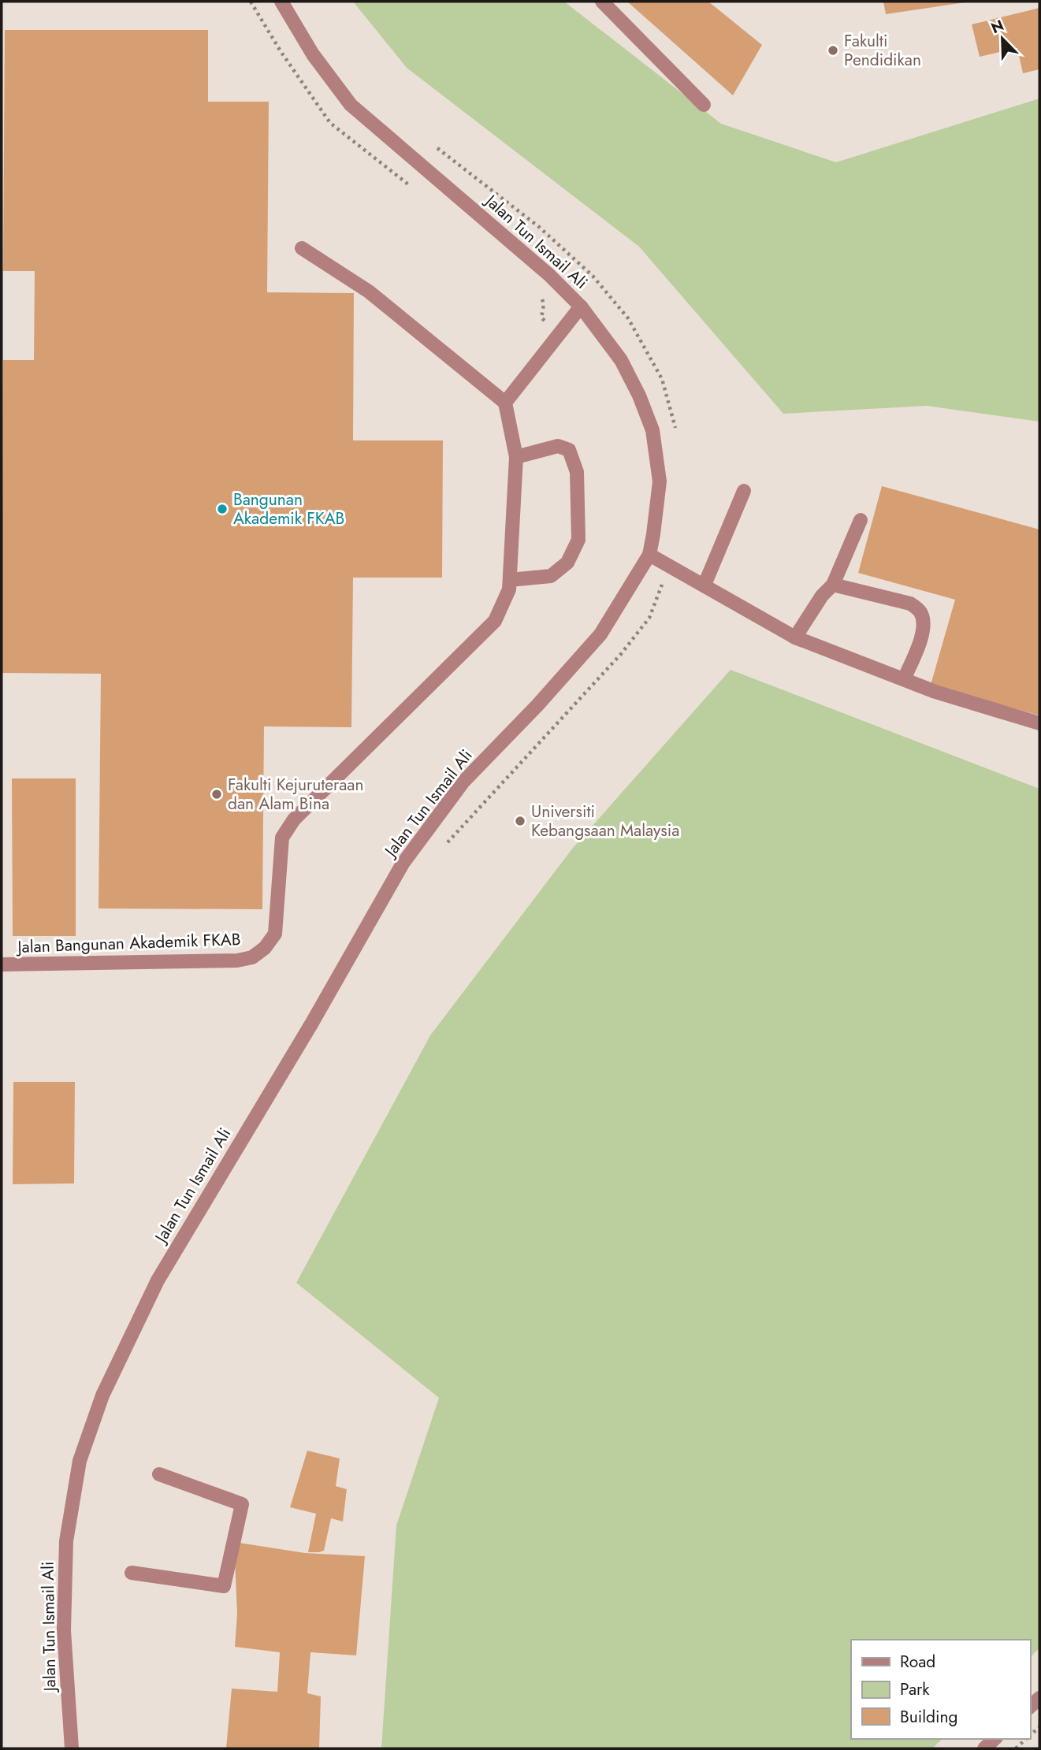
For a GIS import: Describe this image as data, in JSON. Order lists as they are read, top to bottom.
{
  "streets": {
    "street": ["Jalan Tun Ismail Ali", "Jalan Bangunan Akademik FKAB"]
  },
  "places": [
    "Fakulti Pendidikan",
    "Bangunan Akademik FKAB",
    "Fakulti Kejuruteraan dan Alam Bina",
    "Universiti Kebangsaan Malaysia"
  ],
  "legend": ["Road", "Park", "Building"],
  "north": "top left"
}
